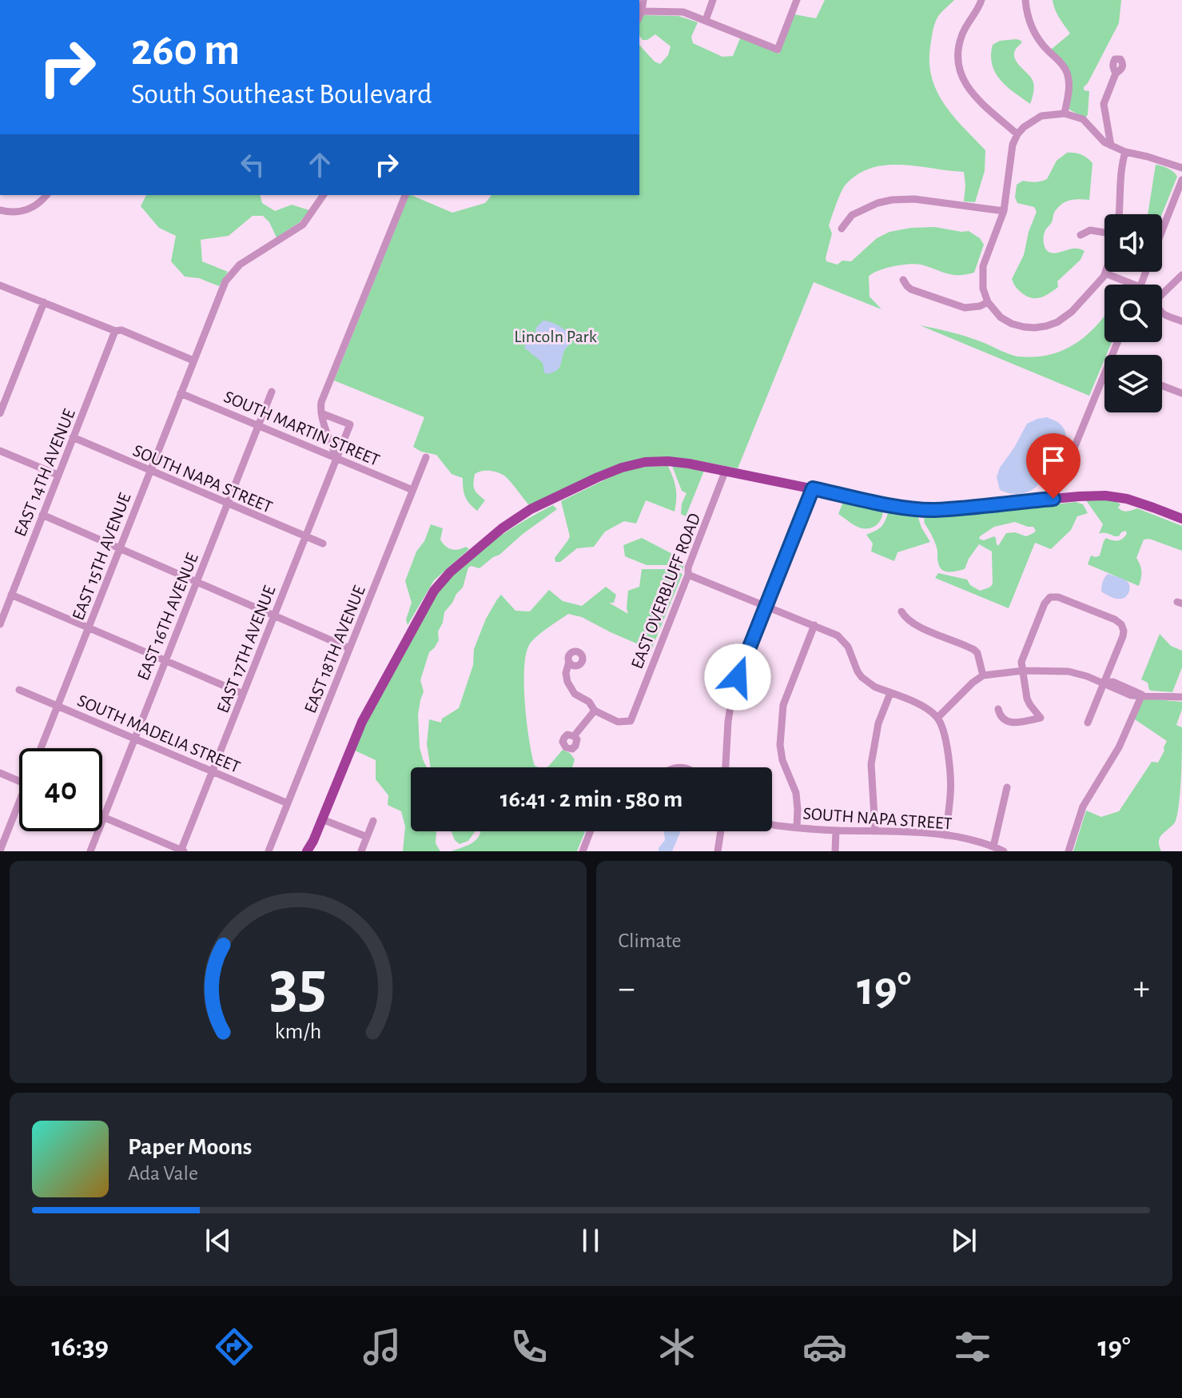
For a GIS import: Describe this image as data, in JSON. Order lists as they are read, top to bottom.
{
  "streets": {
    "street": [
      "SOUTH MARTIN STREET",
      "EAST 14TH AVENUE",
      "SOUTH NAPA STREET",
      "EAST 15TH AVENUE",
      "EAST OVERBLUFF ROAD",
      "EAST 16TH AVENUE",
      "EAST 17TH AVENUE",
      "EAST 18TH AVENUE",
      "SOUTH MADELIA STREET"
    ]
  },
  "crossings": [
    ["SOUTH MARTIN STREET", "EAST 15TH AVENUE"],
    ["SOUTH MARTIN STREET", "EAST 16TH AVENUE"],
    ["SOUTH MARTIN STREET", "EAST 17TH AVENUE"],
    ["SOUTH MARTIN STREET", "EAST 18TH AVENUE"],
    ["EAST 14TH AVENUE", "SOUTH NAPA STREET"],
    ["SOUTH NAPA STREET", "EAST 15TH AVENUE"],
    ["SOUTH NAPA STREET", "EAST 16TH AVENUE"],
    ["SOUTH NAPA STREET", "EAST 17TH AVENUE"],
    ["EAST 15TH AVENUE", "SOUTH MADELIA STREET"],
    ["EAST 16TH AVENUE", "SOUTH MADELIA STREET"],
    ["EAST 17TH AVENUE", "SOUTH MADELIA STREET"],
    ["EAST 18TH AVENUE", "SOUTH MADELIA STREET"]
  ],
  "parks": ["Lincoln Park"],
  "page": {
    "turn": ["260 m", "South Southeast Boulevard"],
    "limit": "40",
    "trip": "16:41 · 2 min · 580 m",
    "tile": "Climate",
    "heat": ["−", "19°", "+"],
    "song": ["Paper Moons", "Ada Vale"],
    "tabs": ["16:39", "19°"],
    "gauge": ["35", "km/h"]
  }
}
